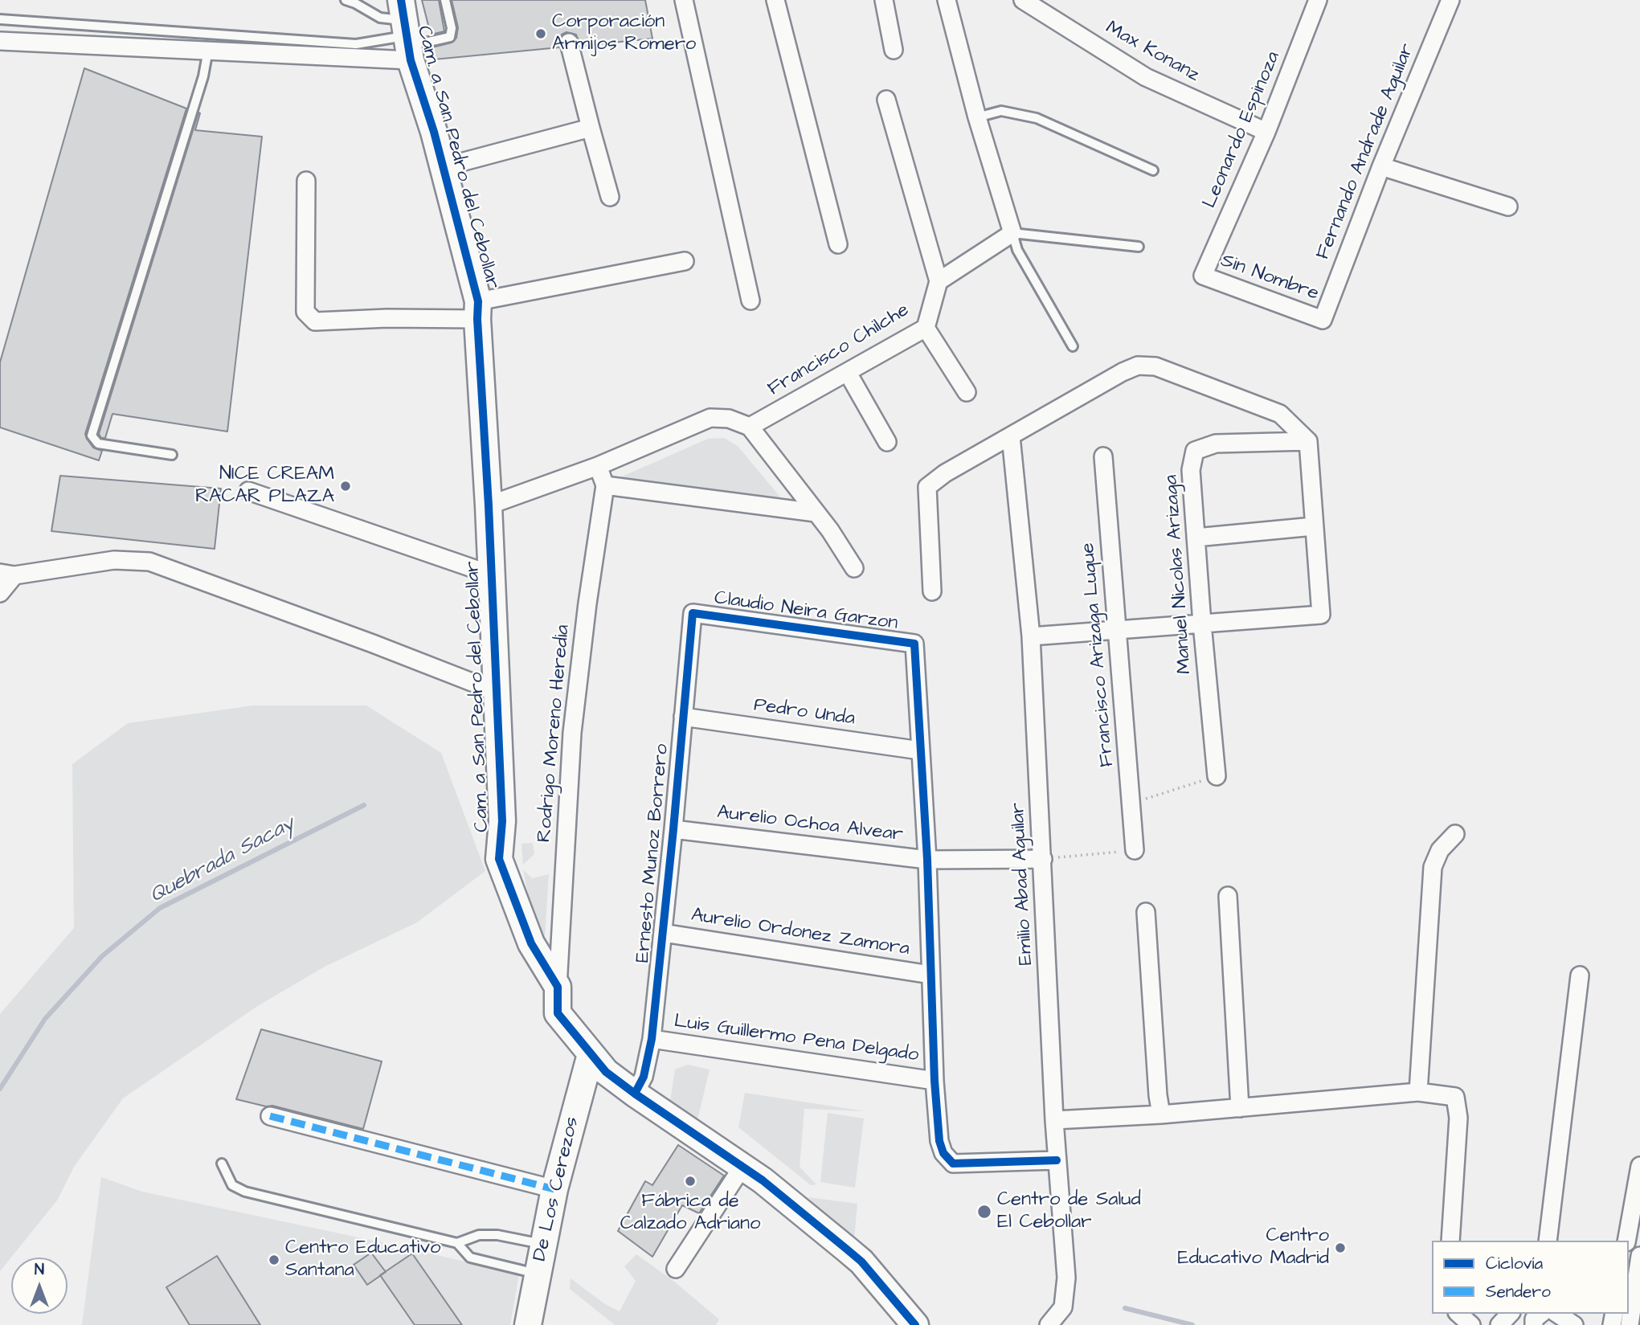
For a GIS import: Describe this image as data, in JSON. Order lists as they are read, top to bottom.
{
  "streets": {
    "street": [
      "Max Konanz",
      "Leonardo Espinoza",
      "Fernando Andrade Aguilar",
      "Cam. a San Pedro del Cebollar",
      "Sin Nombre",
      "Francisco Chilche",
      "Manuel Nicolas Arizaga",
      "Claudio Neira Garzon",
      "Francisco Arizaga Luque",
      "Pedro Unda",
      "Rodrigo Moreno Heredia",
      "Aurelio Ochoa Alvear",
      "Ernesto Munoz Borrero",
      "Emilio Abad Aguilar",
      "Aurelio Ordonez Zamora",
      "Luis Guillermo Pena Delgado",
      "De Los Cerezos"
    ]
  },
  "crossings": [
    ["Max Konanz", "Leonardo Espinoza"],
    ["Leonardo Espinoza", "Sin Nombre"],
    ["Fernando Andrade Aguilar", "Sin Nombre"],
    ["Cam. a San Pedro del Cebollar", "Rodrigo Moreno Heredia"],
    ["Claudio Neira Garzon", "Pedro Unda"],
    ["Claudio Neira Garzon", "Ernesto Munoz Borrero"],
    ["Pedro Unda", "Ernesto Munoz Borrero"],
    ["Aurelio Ochoa Alvear", "Ernesto Munoz Borrero"],
    ["Aurelio Ochoa Alvear", "Emilio Abad Aguilar"],
    ["Ernesto Munoz Borrero", "Aurelio Ordonez Zamora"],
    ["Ernesto Munoz Borrero", "Luis Guillermo Pena Delgado"]
  ],
  "water": ["Quebrada Sacay"],
  "places": [
    "Corporación Armijos Romero",
    "NICE CREAM RACAR PLAZA",
    "Fábrica de Calzado Adriano",
    "Centro de Salud El Cebollar",
    "Centro Educativo Madrid",
    "Centro Educativo Santana"
  ],
  "legend": ["Ciclovía", "Sendero"],
  "north": "top"
}
